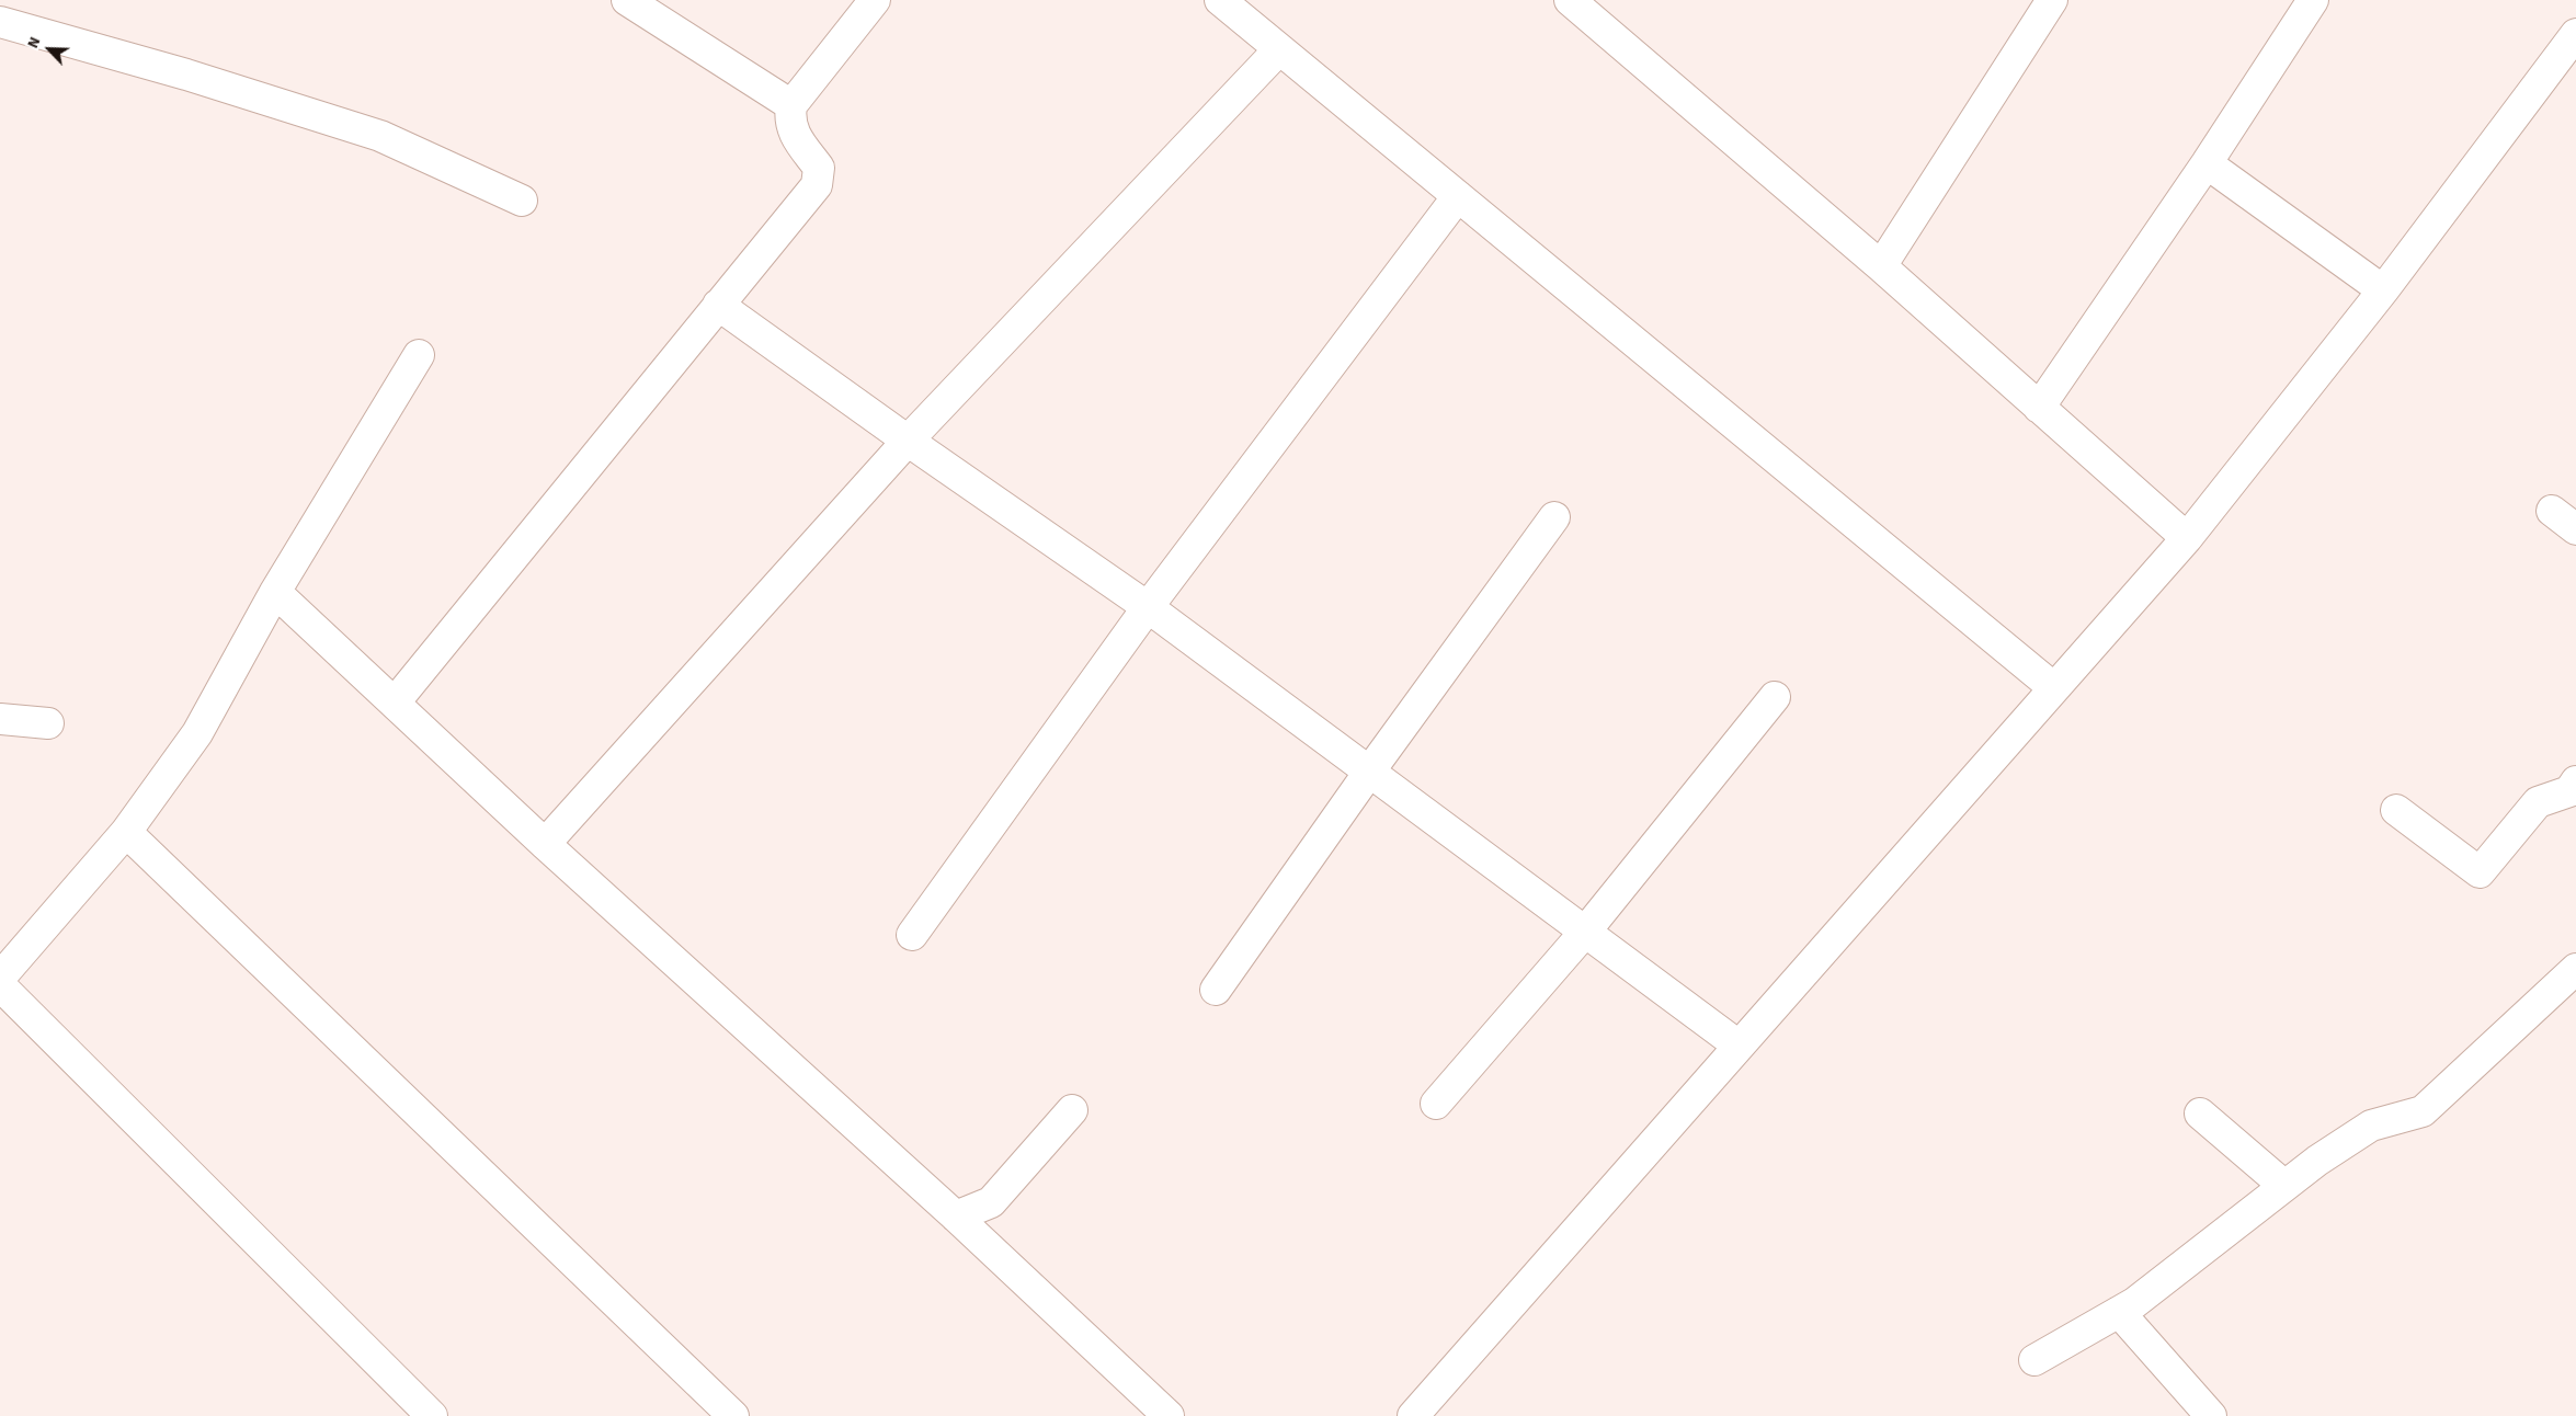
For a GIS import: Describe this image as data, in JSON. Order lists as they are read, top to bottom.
{
  "north": "top left"
}
